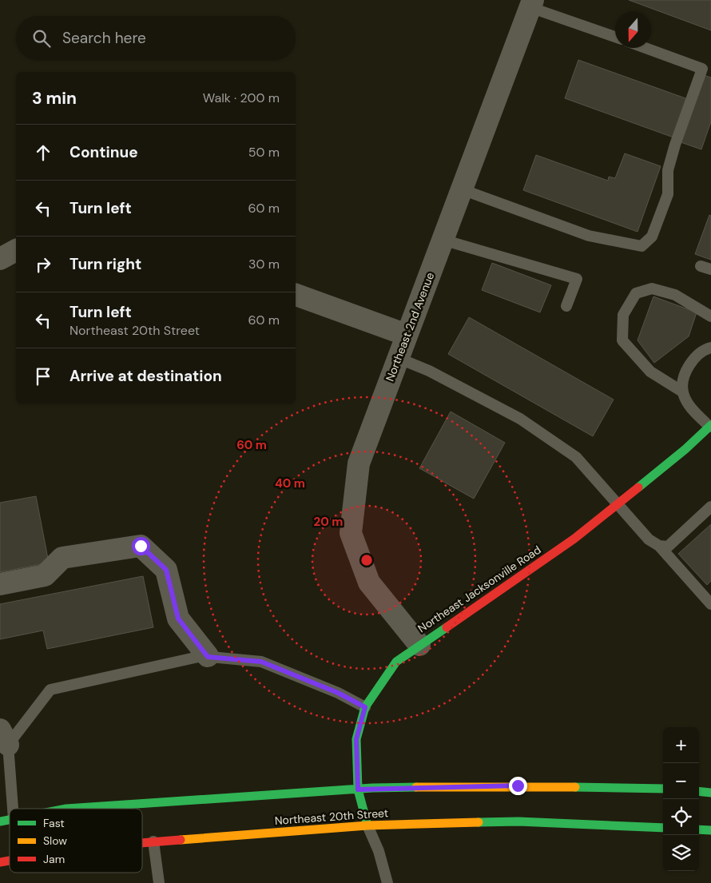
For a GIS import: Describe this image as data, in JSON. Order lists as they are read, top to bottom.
{
  "streets": {
    "main road": ["Northeast Jacksonville Road", "Northeast 20th Street"],
    "street": ["Northeast 2nd Avenue"]
  },
  "crossings": [
    ["Northeast 2nd Avenue", "Northeast Jacksonville Road"],
    ["Northeast Jacksonville Road", "Northeast 20th Street"]
  ],
  "legend": ["Fast", "Slow", "Jam"],
  "north": "bottom",
  "page": {
    "search": "Search here",
    "heading": ["3 min", "Walk · 200 m"],
    "list": [
      ["Continue", "50 m"],
      ["Turn left", "60 m"],
      ["Turn right", "30 m"],
      ["Turn left", "Northeast 20th Street", "60 m"],
      "Arrive at destination"
    ],
    "map_buttons": ["+", "−"]
  },
  "rings": ["60 m", "40 m", "20 m"]
}
